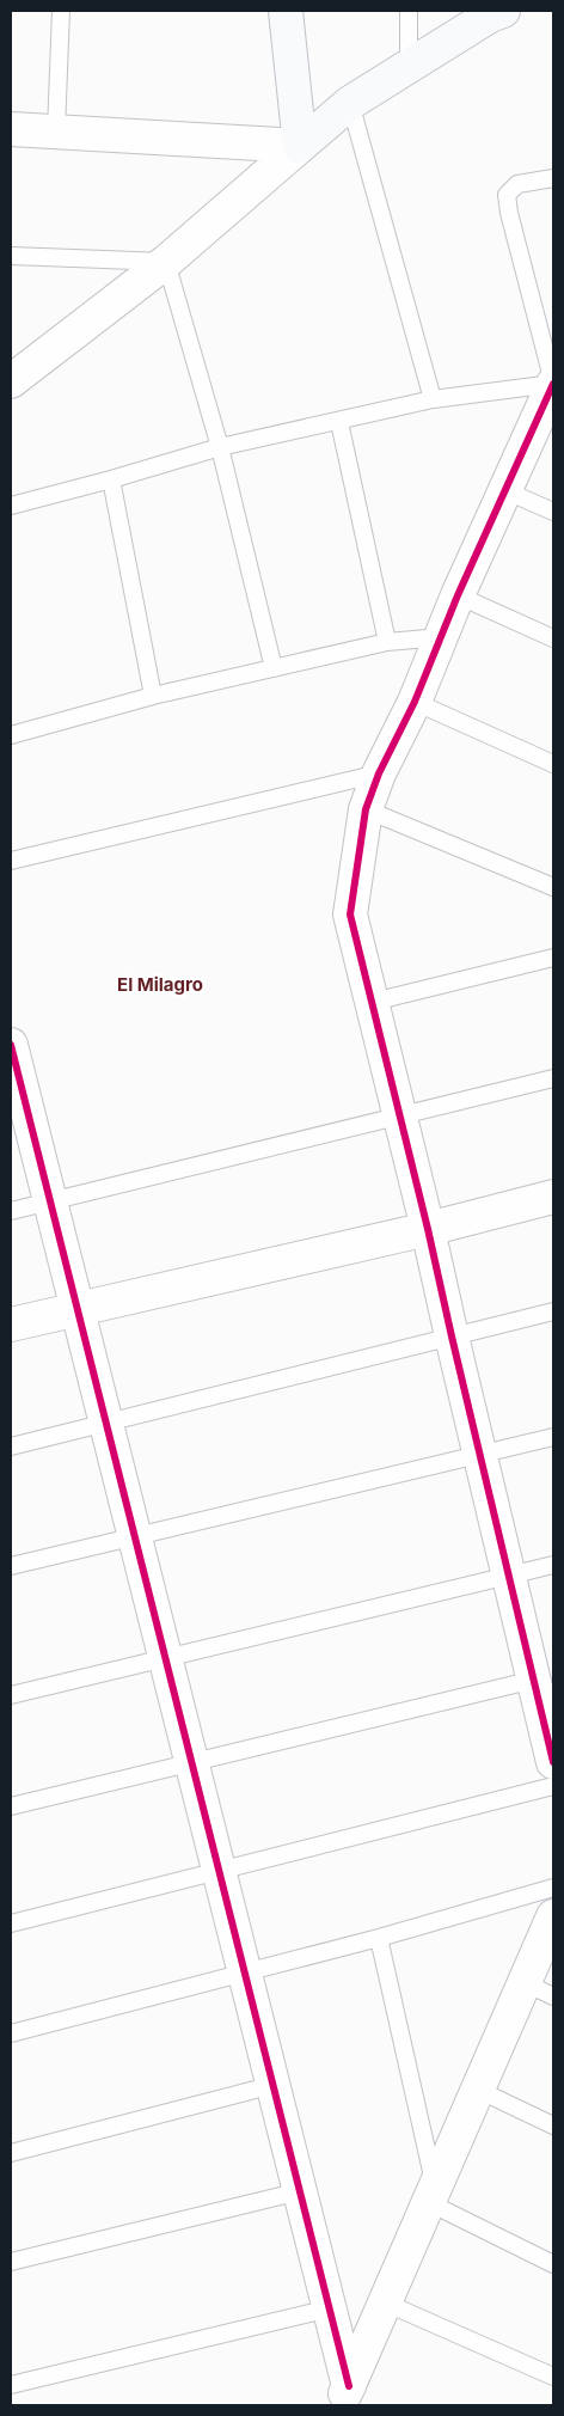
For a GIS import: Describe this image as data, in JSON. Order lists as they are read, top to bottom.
{
  "districts": ["El Milagro"]
}
